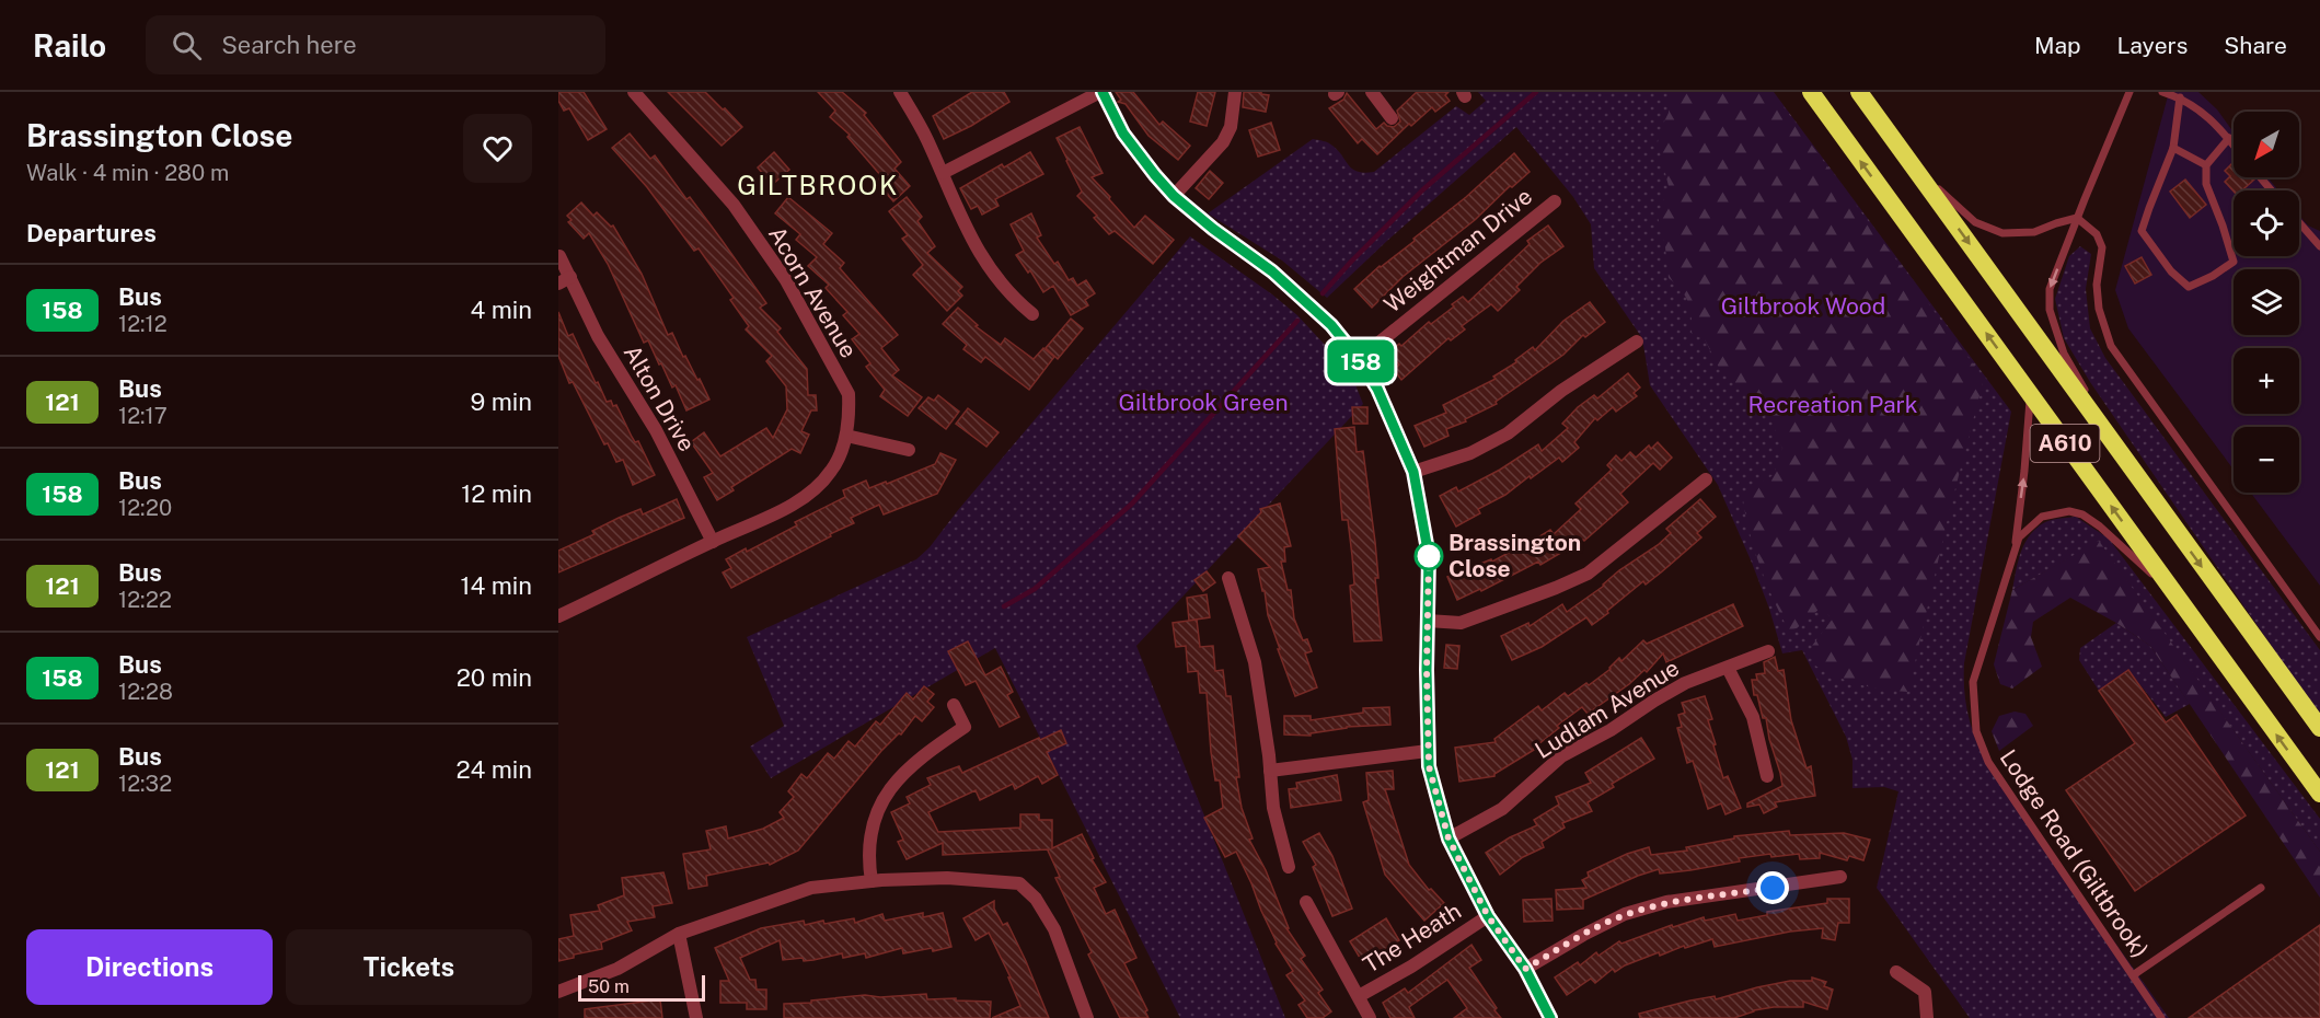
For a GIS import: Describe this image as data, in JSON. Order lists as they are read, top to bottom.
{
  "streets": {
    "highway": ["A610"],
    "street": [
      "Weightman Drive",
      "Acorn Avenue",
      "Alton Drive",
      "Ludlam Avenue",
      "The Heath"
    ],
    "lane": ["Lodge Road (Giltbrook)"]
  },
  "crossings": [
    ["Acorn Avenue", "Alton Drive"]
  ],
  "districts": ["GILTBROOK"],
  "parks": ["Giltbrook Wood", "Giltbrook Green", "Recreation Park"],
  "places": ["Brassington Close"],
  "lines": ["bus line 158"],
  "scale_bar": "50 m",
  "north": "bottom left",
  "page": {
    "header": "Railo",
    "search": "Search here",
    "nav": ["Map", "Layers", "Share"],
    "heading": [
      ["Brassington Close", "Walk · 4 min · 280 m"],
      "Departures"
    ],
    "on_map": "158",
    "map_buttons": ["+", "−"],
    "list": [
      {
        "mark": "158",
        "name": "Bus",
        "note": "12:12",
        "value": "4 min"
      },
      {
        "mark": "121",
        "name": "Bus",
        "note": "12:17",
        "value": "9 min"
      },
      {
        "mark": "158",
        "name": "Bus",
        "note": "12:20",
        "value": "12 min"
      },
      {
        "mark": "121",
        "name": "Bus",
        "note": "12:22",
        "value": "14 min"
      },
      {
        "mark": "158",
        "name": "Bus",
        "note": "12:28",
        "value": "20 min"
      },
      {
        "mark": "121",
        "name": "Bus",
        "note": "12:32",
        "value": "24 min"
      }
    ],
    "buttons": ["Directions", "Tickets"],
    "scale": "50 m"
  }
}
